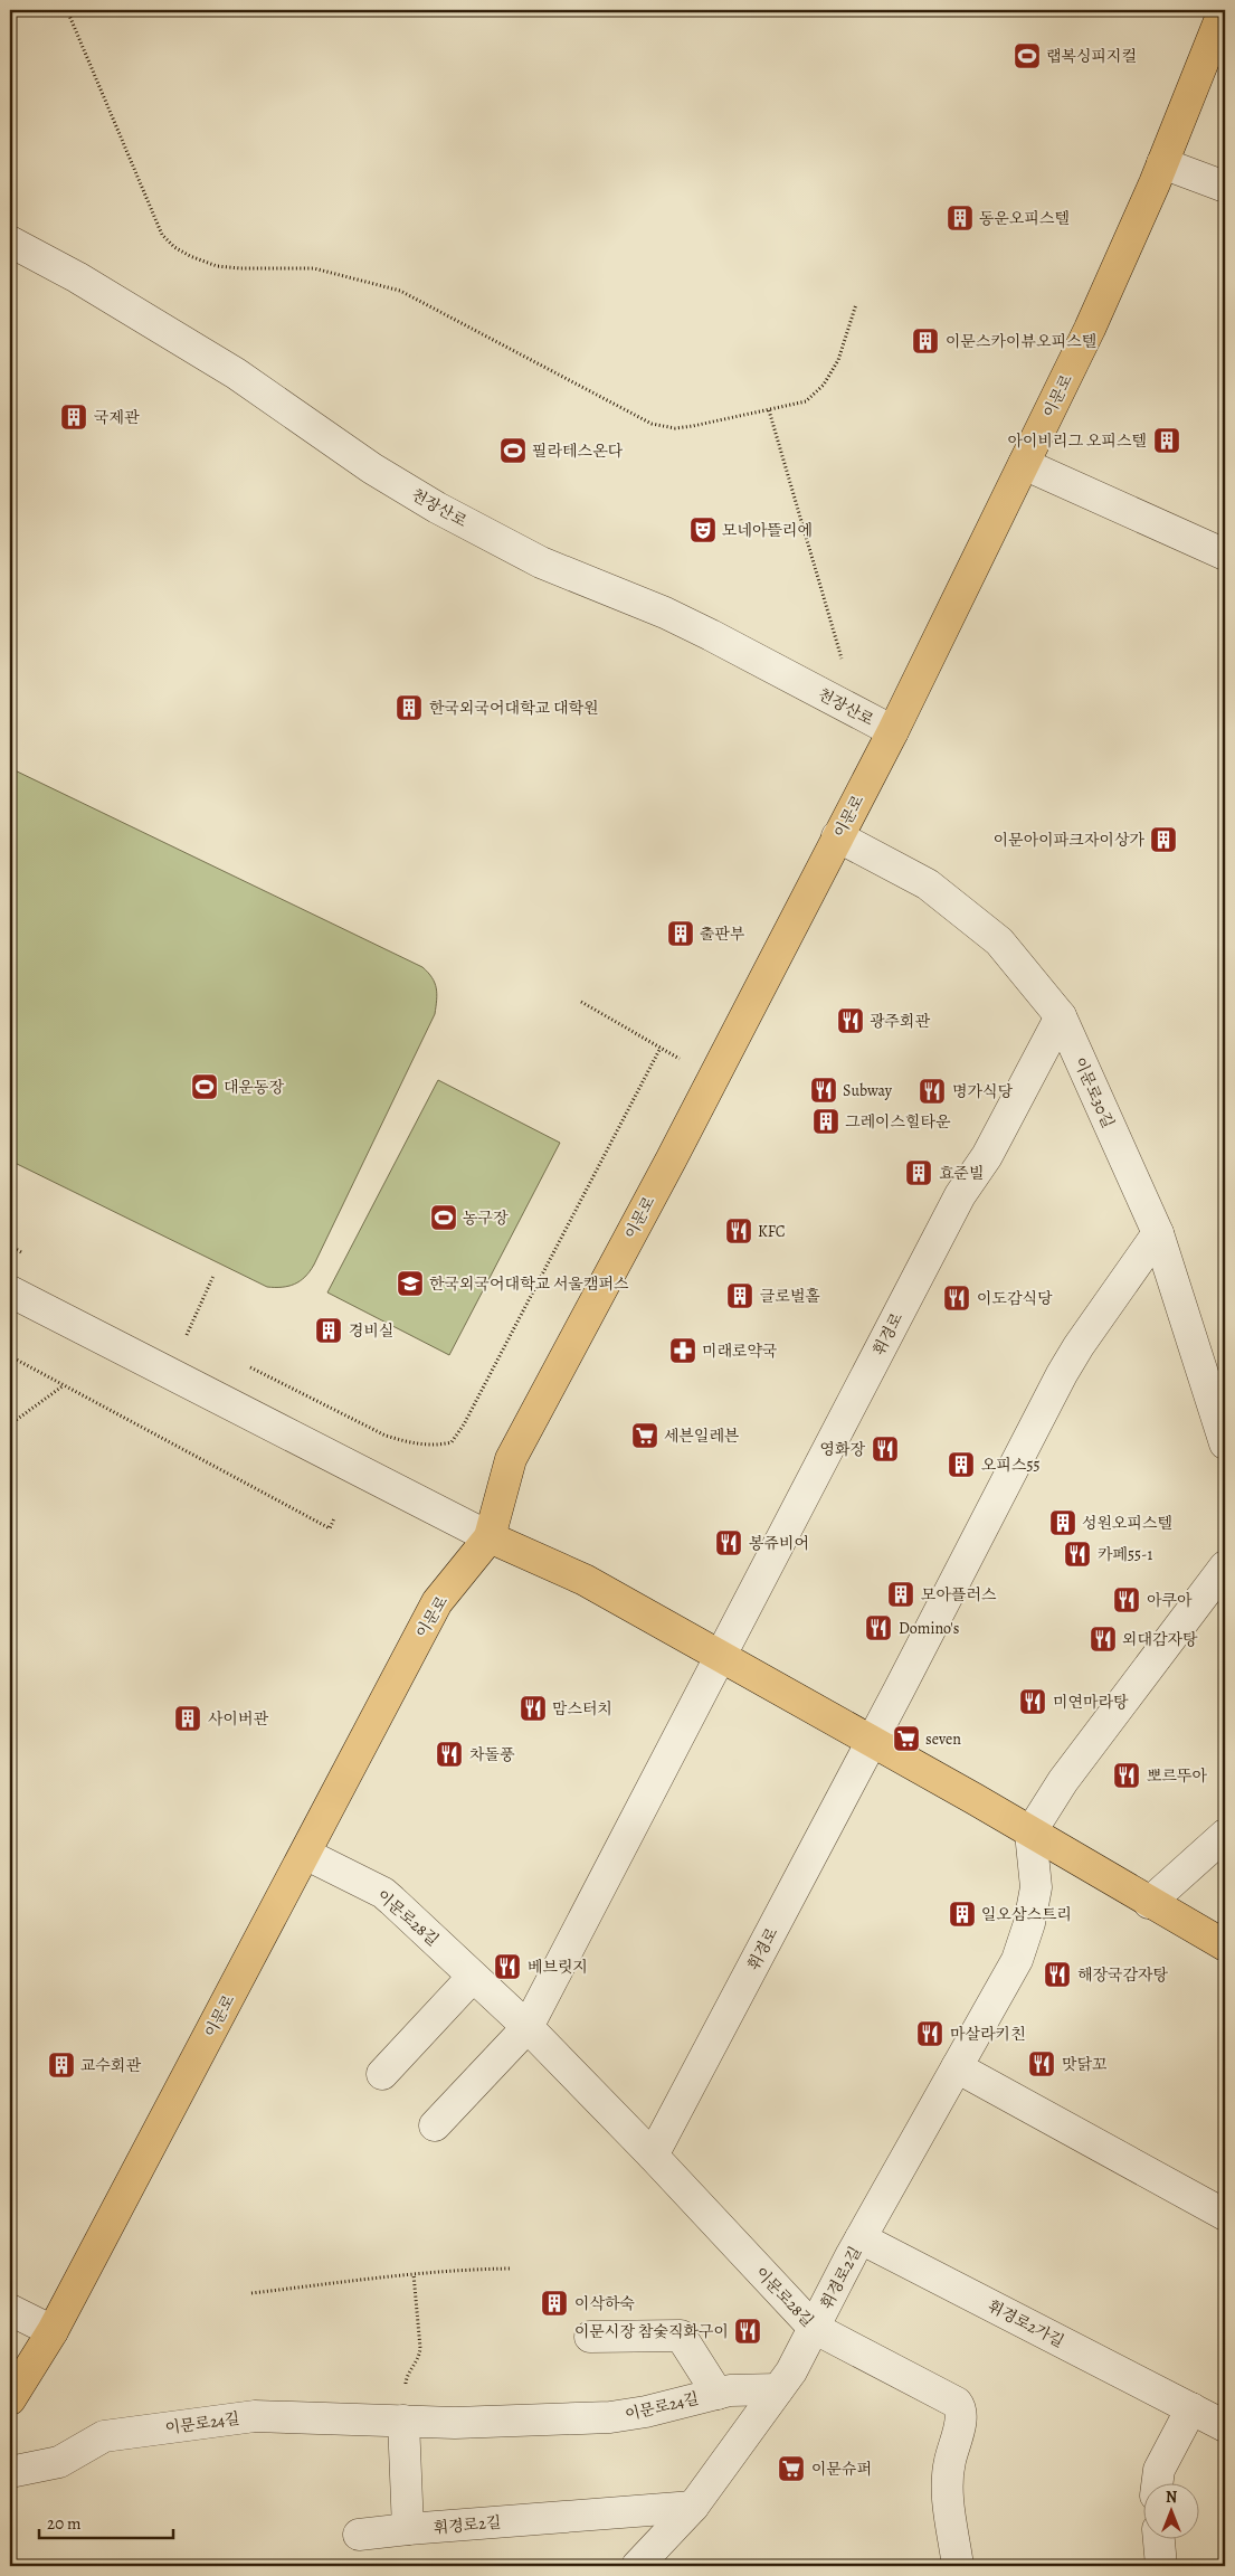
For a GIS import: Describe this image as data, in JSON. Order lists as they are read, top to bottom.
{
  "streets": {
    "main road": ["이문로"],
    "street": [
      "천장산로",
      "이문로30길",
      "휘경로",
      "이문로28길",
      "휘경로2길",
      "휘경로2가길",
      "이문로24길"
    ]
  },
  "crossings": [
    ["이문로", "천장산로"],
    ["이문로", "이문로30길"],
    ["이문로", "이문로28길"],
    ["이문로30길", "휘경로"],
    ["휘경로", "이문로28길"],
    ["이문로28길", "휘경로2길"],
    ["휘경로2길", "휘경로2가길"],
    ["휘경로2길", "이문로24길"]
  ],
  "places": {
    "sports": [
      "랩복싱피지컬",
      "필라테스온다",
      "대운동장",
      "농구장"
    ],
    "building": [
      "동운오피스텔",
      "이문스카이뷰오피스텔",
      "국제관",
      "아이비리그 오피스텔",
      "한국외국어대학교 대학원",
      "이문아이파크자이상가",
      "출판부",
      "그레이스힐타운",
      "효준빌",
      "글로벌홀",
      "경비실",
      "오피스55",
      "성원오피스텔",
      "모아플러스",
      "사이버관",
      "일오삼스트리",
      "교수회관",
      "이삭하숙"
    ],
    "theatre": ["모네아뜰리에"],
    "restaurant": [
      "광주회관",
      "Subway",
      "명가식당",
      "KFC",
      "이도감식당",
      "영화장",
      "봉쥬비어",
      "카페55-1",
      "아쿠아",
      "Domino's",
      "외대감자탕",
      "미연마라탕",
      "맘스터치",
      "차돌풍",
      "뽀르뚜아",
      "베브릿지",
      "해장국감자탕",
      "마살라키친",
      "맛닭꼬",
      "이문시장 참숯직화구이"
    ],
    "school or university": ["한국외국어대학교 서울캠퍼스"],
    "pharmacy": ["미래로약국"],
    "supermarket": ["세븐일레븐", "seven", "이문슈퍼"]
  },
  "scale_bar": "20 m",
  "north": "top"
}
